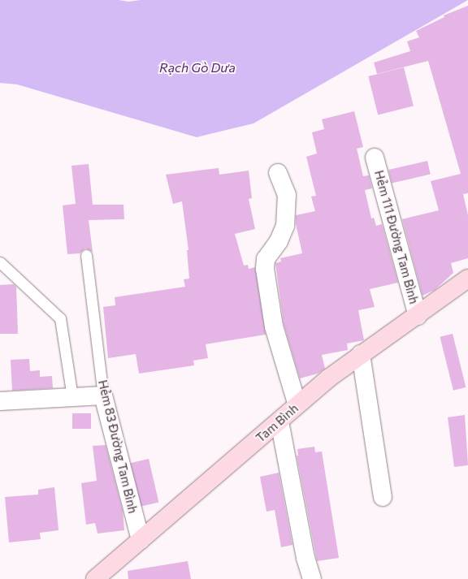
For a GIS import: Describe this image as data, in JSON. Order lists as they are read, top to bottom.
{
  "streets": {
    "main road": ["Tam Bình"],
    "street": ["Hẻm 111 Đường Tam Bình", "Hẻm 83 Đường Tam Bình"]
  },
  "crossings": [
    ["Hẻm 111 Đường Tam Bình", "Tam Bình"],
    ["Tam Bình", "Hẻm 83 Đường Tam Bình"]
  ],
  "water": ["Rạch Gò Dưa"]
}
